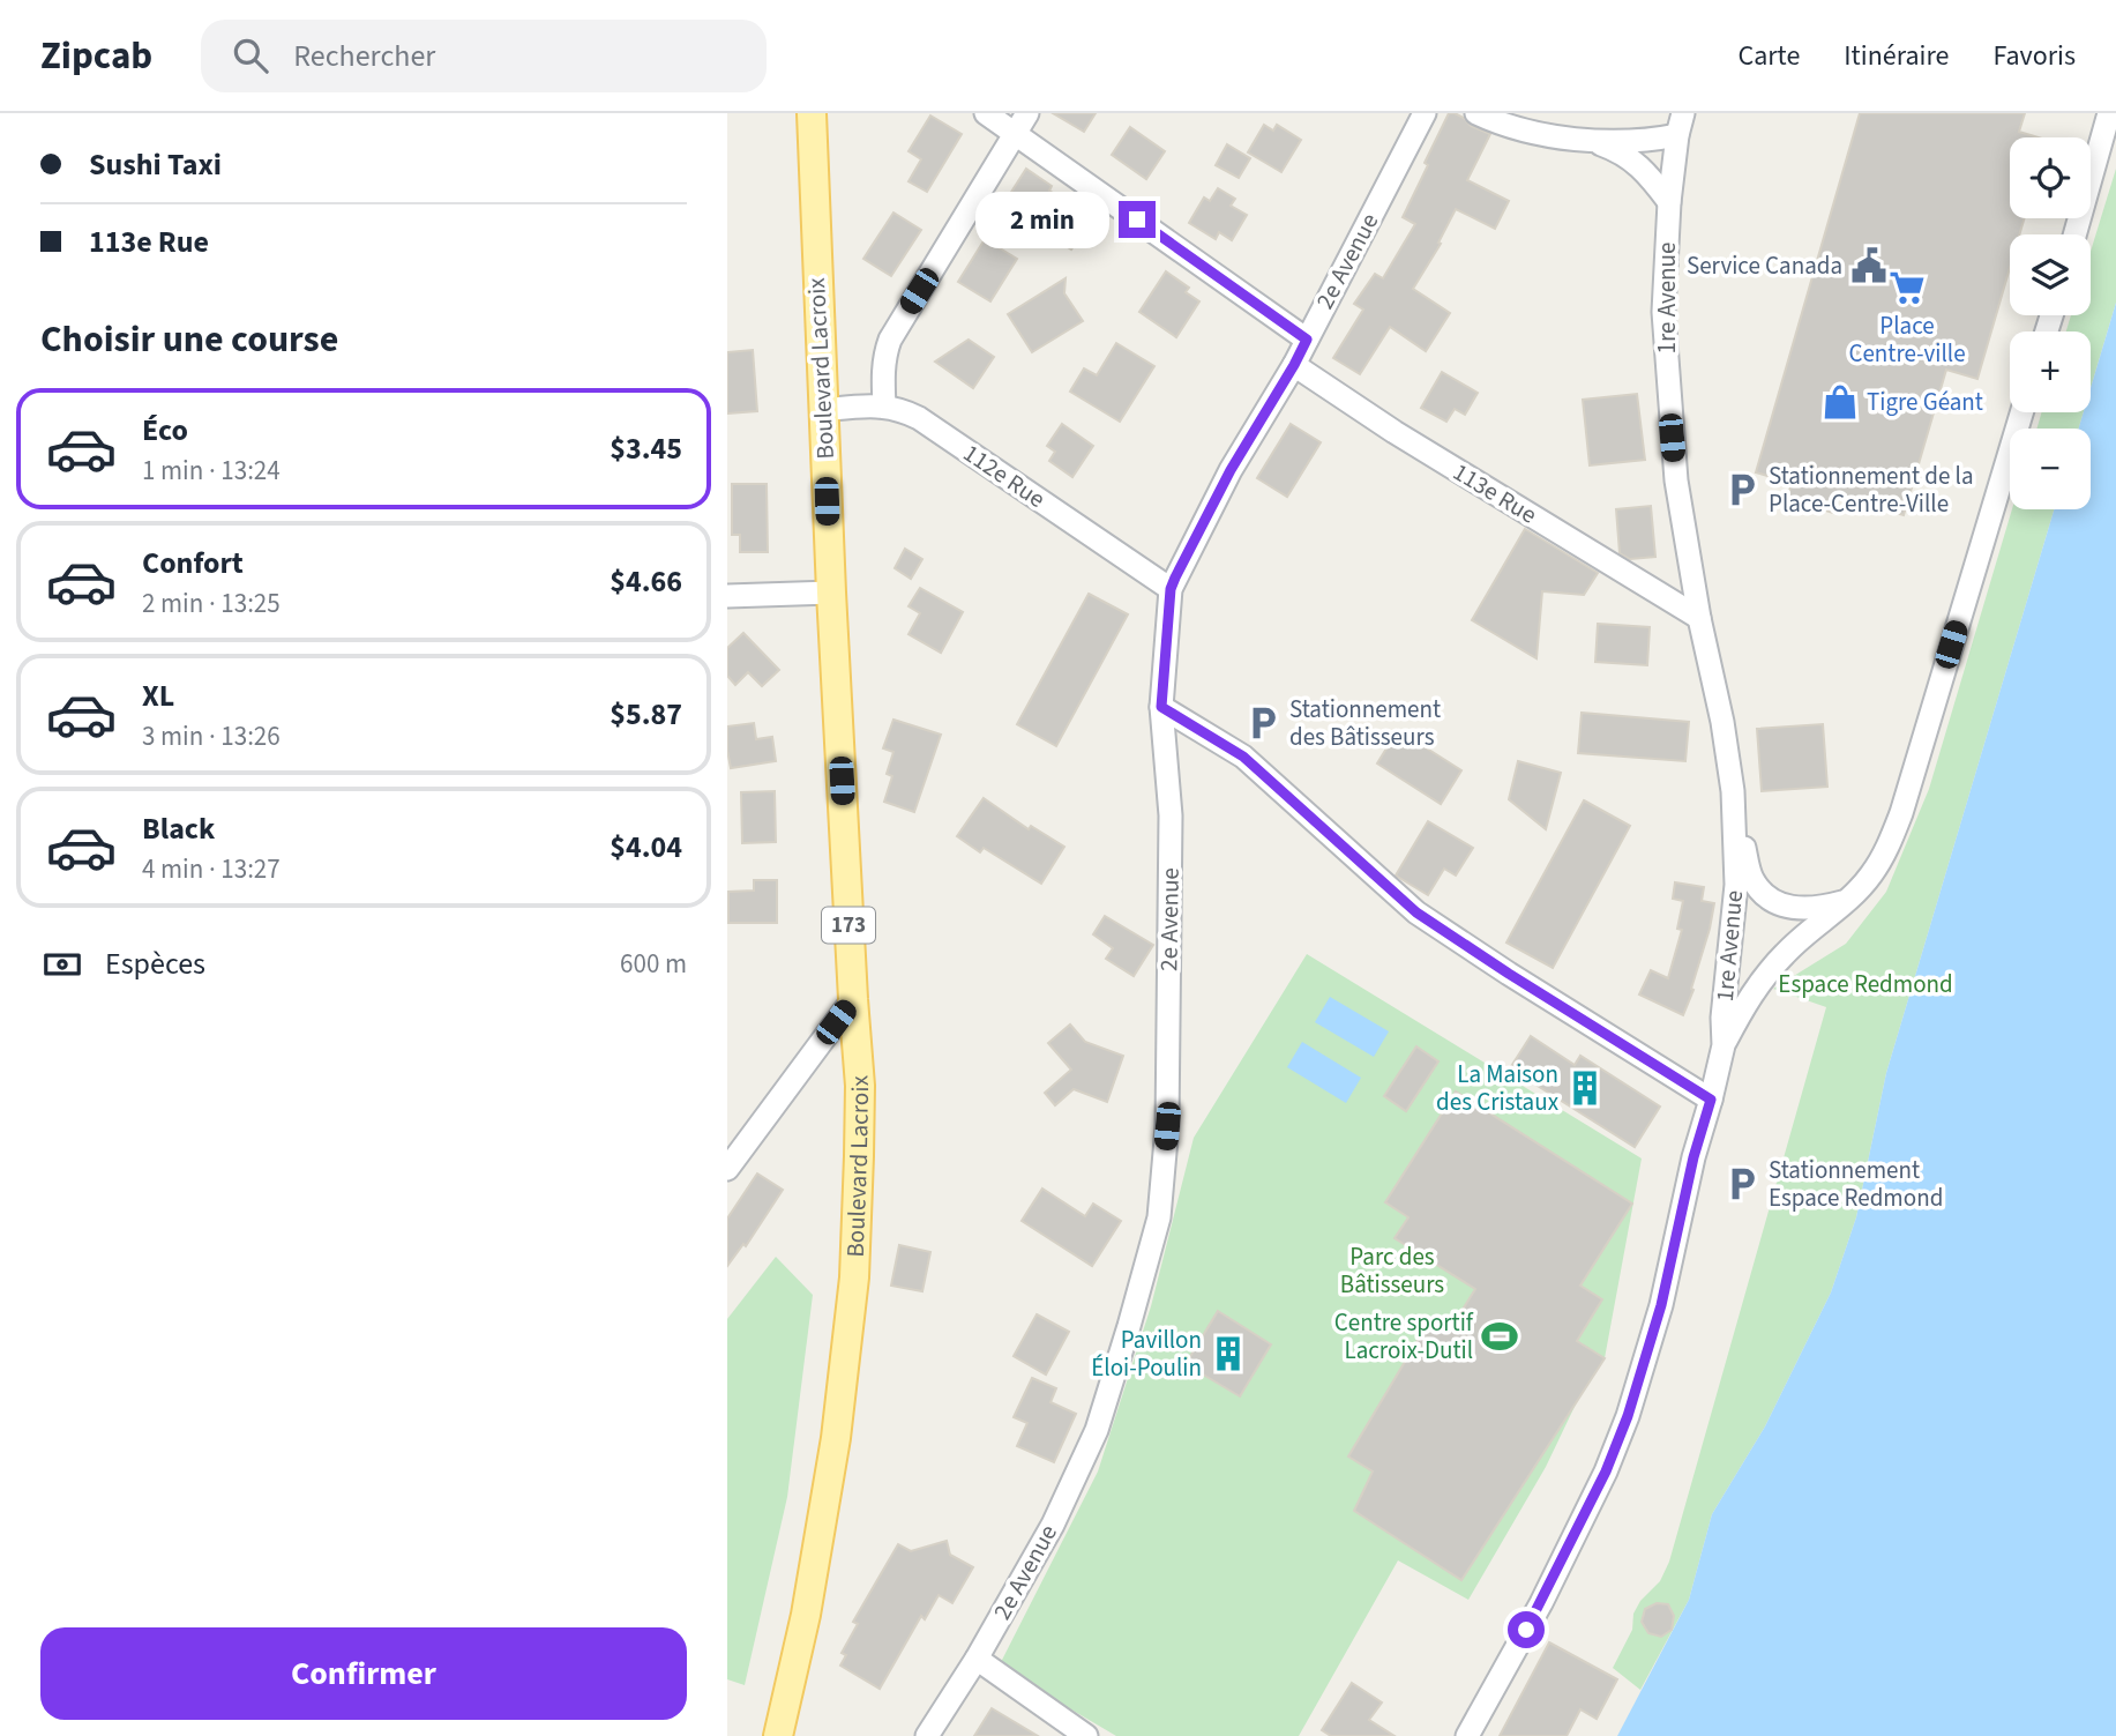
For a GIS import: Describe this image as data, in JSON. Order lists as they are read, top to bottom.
{
  "streets": {
    "main road": ["Boulevard Lacroix", "173"],
    "street": [
      "2e Avenue",
      "1re Avenue",
      "112e Rue",
      "113e Rue"
    ]
  },
  "crossings": [
    ["2e Avenue", "112e Rue"],
    ["2e Avenue", "113e Rue"],
    ["1re Avenue", "113e Rue"],
    ["Boulevard Lacroix", "112e Rue"]
  ],
  "parks": ["Espace Redmond", "Parc des Bâtisseurs"],
  "places": {
    "public building": ["Service Canada"],
    "supermarket": ["Place Centre-ville"],
    "shop": ["Tigre Géant"],
    "parking": ["Stationnement de la Place-Centre-Ville", "Stationnement des Bâtisseurs", "Stationnement Espace Redmond"],
    "building": ["La Maison des Cristaux", "Pavillon Éloi-Poulin"],
    "sports": ["Centre sportif Lacroix-Dutil"]
  },
  "page": {
    "header": "Zipcab",
    "search": "Rechercher",
    "nav": ["Carte", "Itinéraire", "Favoris"],
    "banner": ["Sushi Taxi", "113e Rue"],
    "map_buttons": ["+", "−"],
    "bubble": "2 min",
    "heading": "Choisir une course",
    "list": [
      {
        "name": "Éco",
        "note": "1 min · 13:24",
        "value": "$3.45"
      },
      {
        "name": "Confort",
        "note": "2 min · 13:25",
        "value": "$4.66"
      },
      {
        "name": "XL",
        "note": "3 min · 13:26",
        "value": "$5.87"
      },
      {
        "name": "Black",
        "note": "4 min · 13:27",
        "value": "$4.04"
      }
    ],
    "pay": ["Espèces", "600 m"],
    "buttons": "Confirmer"
  }
}
